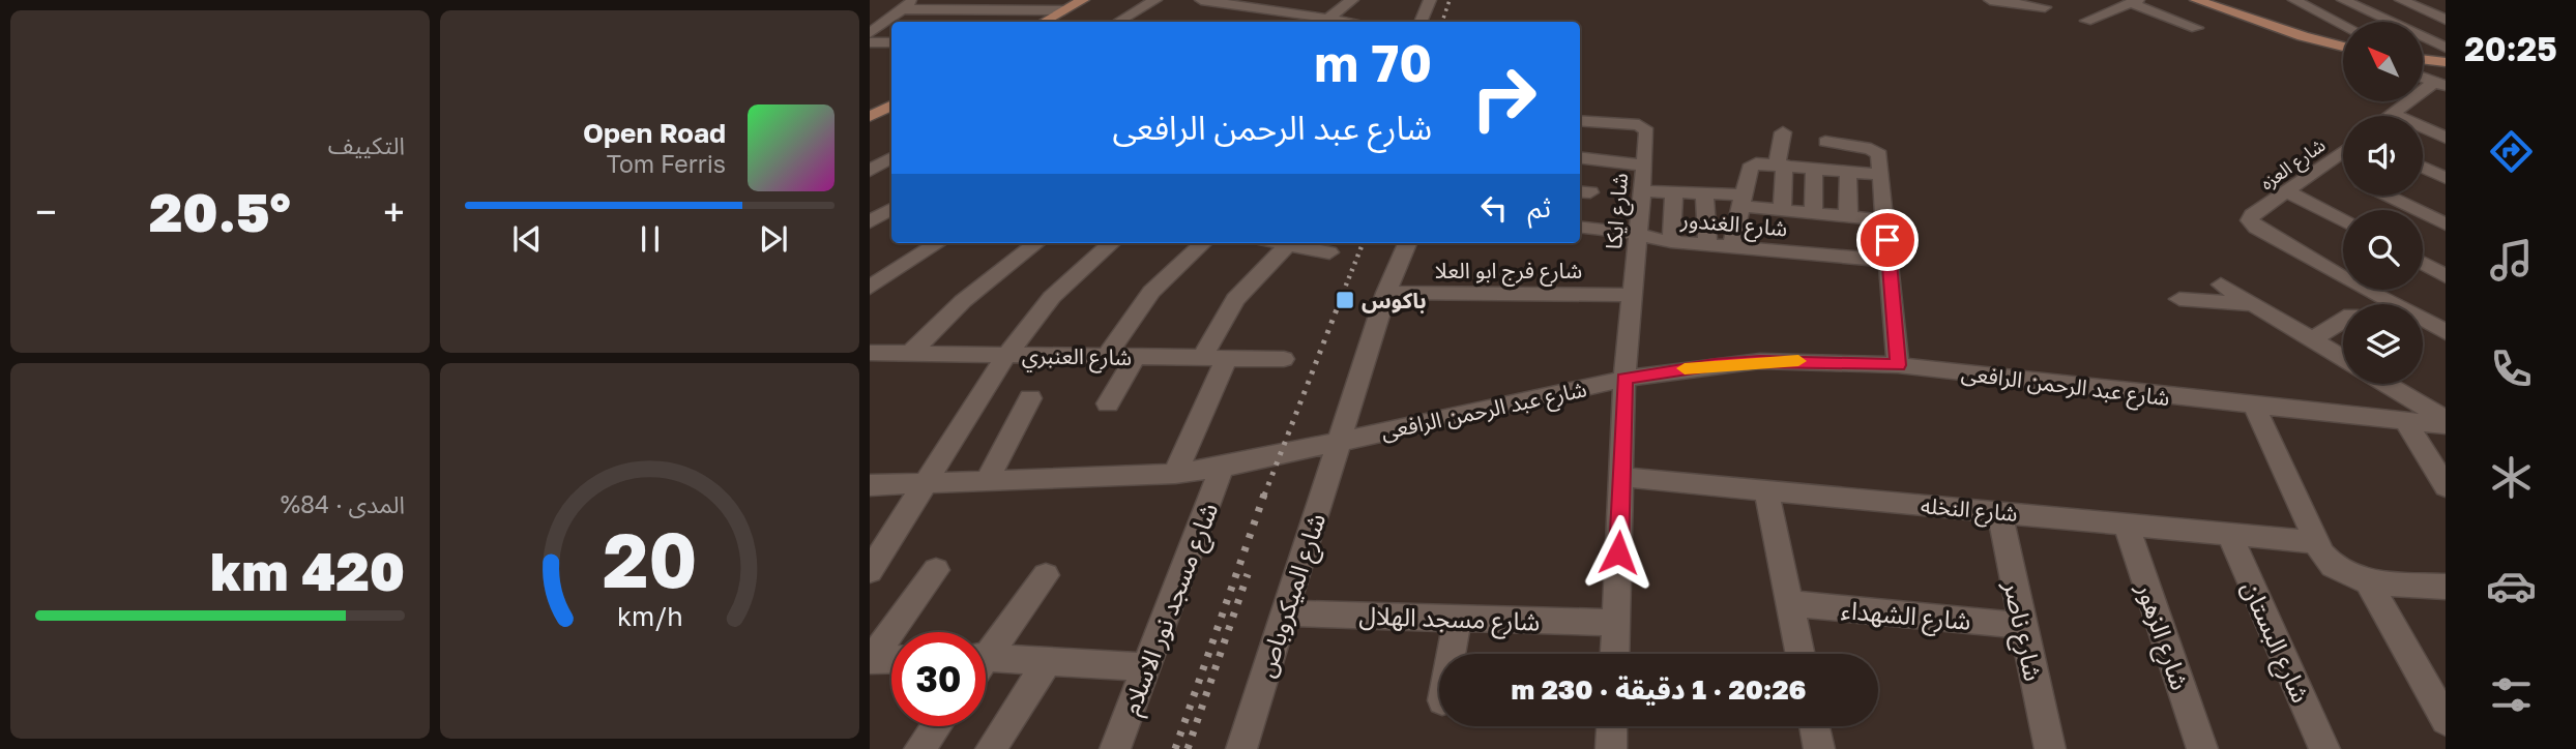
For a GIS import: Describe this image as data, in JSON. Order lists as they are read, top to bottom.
{
  "streets": {
    "street": [
      "شارع العزه",
      "شارع ايكا",
      "شارع الغندور",
      "شارع فرج ابو العلا",
      "شارع العنبري",
      "شارع عبد الرحمن الرافعى",
      "شارع النخله",
      "شارع الميكروباص",
      "شارع مسجد نور الاسلام",
      "شارع الشهداء",
      "شارع مسجد الهلال",
      "شارع ناصر",
      "شارع الزهور",
      "شارع البستان"
    ]
  },
  "crossings": [
    ["شارع ايكا", "شارع الغندور"],
    ["شارع ايكا", "شارع فرج ابو العلا"],
    ["شارع ايكا", "شارع عبد الرحمن الرافعى"],
    ["شارع ايكا", "شارع النخله"],
    ["شارع ايكا", "شارع مسجد الهلال"],
    ["شارع فرج ابو العلا", "شارع الميكروباص"],
    ["شارع عبد الرحمن الرافعى", "شارع الميكروباص"],
    ["شارع عبد الرحمن الرافعى", "شارع مسجد نور الاسلام"],
    ["شارع النخله", "شارع ناصر"],
    ["شارع النخله", "شارع الزهور"],
    ["شارع النخله", "شارع البستان"],
    ["شارع الميكروباص", "شارع مسجد الهلال"],
    ["شارع الشهداء", "شارع ناصر"]
  ],
  "places": {
    "transit": ["باكوس"]
  },
  "north": "top left",
  "page": {
    "tabs": "20:25",
    "tile": [
      "التكييف",
      ["المدى · 84%", "420 km"]
    ],
    "turn": ["70 m", "شارع عبد الرحمن الرافعى"],
    "song": ["Open Road", "Tom Ferris"],
    "then": "ثم",
    "heat": ["−", "20.5°", "+"],
    "limit": "30",
    "trip": "20:26 · 1 دقيقة · 230 m",
    "gauge": ["20", "km/h"]
  }
}
